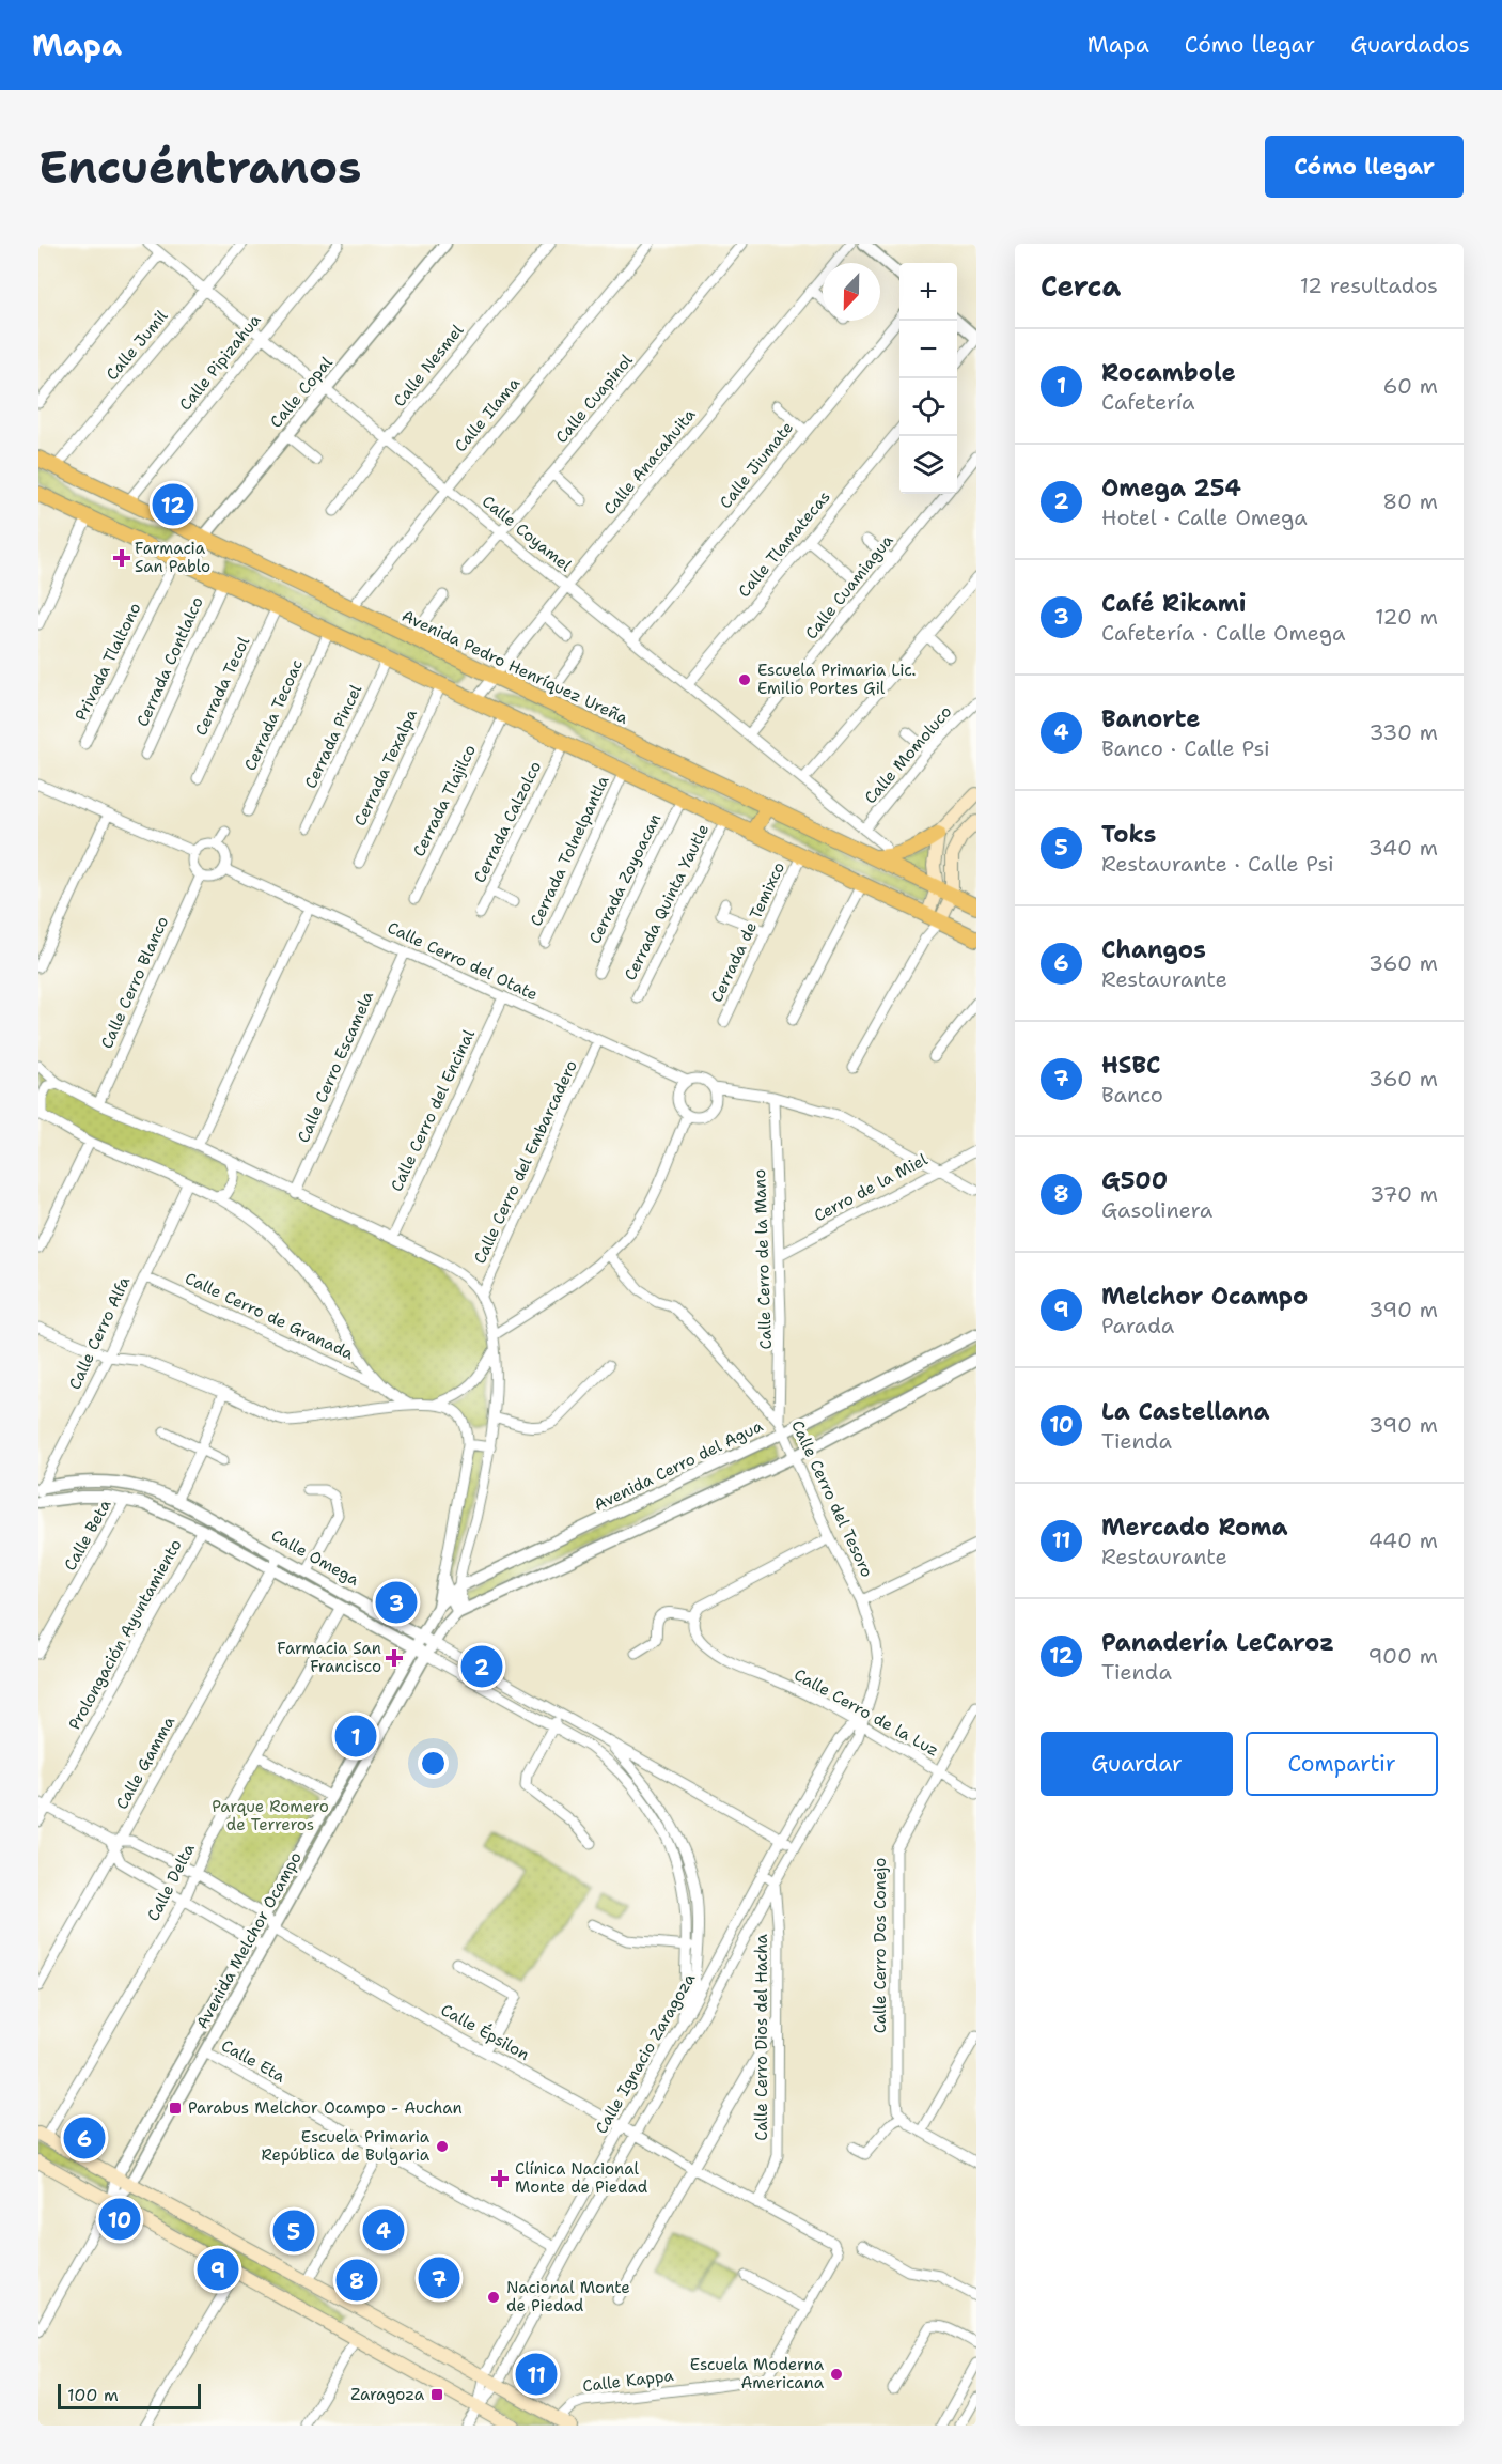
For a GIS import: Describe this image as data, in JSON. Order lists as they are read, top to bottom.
{
  "streets": {
    "main road": ["Avenida Pedro Henríquez Ureña"],
    "street": [
      "Calle Jumil",
      "Calle Pipizahua",
      "Calle Nesmel",
      "Calle Copal",
      "Calle Cuapinol",
      "Calle Ilama",
      "Calle Anacahuita",
      "Calle Jiumate",
      "Calle Coyamel",
      "Calle Tlamatecas",
      "Calle Cuamiagua",
      "Privada Tlaltono",
      "Cerrada Contlalco",
      "Cerrada Tecol",
      "Cerrada Tecoac",
      "Cerrada Pincel",
      "Calle Momoluco",
      "Cerrada Texalpa",
      "Cerrada Tlajilco",
      "Cerrada Calzolco",
      "Cerrada Tolnelpantla",
      "Cerrada Zoyoacan",
      "Cerrada Quinta Yautle",
      "Cerrada de Temixco",
      "Calle Cerro del Otate",
      "Calle Cerro Blanco",
      "Calle Cerro Escamela",
      "Calle Cerro del Encinal",
      "Calle Cerro del Embarcadero",
      "Cerro de la Miel",
      "Calle Cerro de la Mano",
      "Calle Cerro de Granada",
      "Calle Cerro Alfa",
      "Avenida Cerro del Agua",
      "Calle Cerro del Tesoro",
      "Calle Beta",
      "Calle Omega",
      "Prolongación Ayuntamiento",
      "Calle Cerro de la Luz",
      "Calle Gamma",
      "Calle Delta",
      "Avenida Melchor Ocampo",
      "Calle Cerro Dos Conejo",
      "Calle Épsilon",
      "Calle Cerro Dios del Hacha",
      "Calle Ignacio Zaragoza",
      "Calle Eta",
      "Calle Kappa"
    ]
  },
  "crossings": [
    ["Calle Jumil", "Calle Coyamel"],
    ["Calle Jumil", "Avenida Pedro Henríquez Ureña"],
    ["Calle Pipizahua", "Calle Coyamel"],
    ["Calle Pipizahua", "Avenida Pedro Henríquez Ureña"],
    ["Calle Nesmel", "Calle Coyamel"],
    ["Calle Copal", "Calle Coyamel"],
    ["Calle Copal", "Avenida Pedro Henríquez Ureña"],
    ["Calle Cuapinol", "Calle Coyamel"],
    ["Calle Ilama", "Calle Coyamel"],
    ["Calle Ilama", "Avenida Pedro Henríquez Ureña"],
    ["Calle Anacahuita", "Calle Coyamel"],
    ["Calle Anacahuita", "Avenida Pedro Henríquez Ureña"],
    ["Calle Jiumate", "Calle Coyamel"],
    ["Calle Coyamel", "Calle Tlamatecas"],
    ["Calle Coyamel", "Calle Cuamiagua"],
    ["Calle Coyamel", "Calle Momoluco"],
    ["Calle Cerro del Otate", "Calle Cerro Blanco"],
    ["Calle Cerro del Otate", "Calle Cerro Escamela"],
    ["Calle Cerro del Otate", "Calle Cerro del Encinal"],
    ["Calle Cerro del Otate", "Calle Cerro del Embarcadero"],
    ["Cerro de la Miel", "Calle Cerro de la Mano"],
    ["Calle Cerro de la Mano", "Calle Cerro del Tesoro"],
    ["Calle Cerro de Granada", "Calle Cerro Alfa"],
    ["Calle Cerro Alfa", "Calle Omega"],
    ["Avenida Cerro del Agua", "Calle Cerro del Tesoro"],
    ["Avenida Cerro del Agua", "Calle Omega"],
    ["Avenida Cerro del Agua", "Avenida Melchor Ocampo"],
    ["Calle Cerro del Tesoro", "Calle Cerro de la Luz"],
    ["Calle Cerro del Tesoro", "Calle Ignacio Zaragoza"],
    ["Calle Beta", "Calle Omega"],
    ["Calle Omega", "Prolongación Ayuntamiento"],
    ["Calle Omega", "Calle Gamma"],
    ["Calle Omega", "Calle Delta"],
    ["Calle Omega", "Avenida Melchor Ocampo"],
    ["Calle Omega", "Calle Ignacio Zaragoza"],
    ["Prolongación Ayuntamiento", "Calle Épsilon"],
    ["Calle Cerro de la Luz", "Calle Cerro Dos Conejo"],
    ["Calle Cerro de la Luz", "Calle Ignacio Zaragoza"],
    ["Calle Gamma", "Calle Épsilon"],
    ["Calle Delta", "Calle Épsilon"],
    ["Avenida Melchor Ocampo", "Calle Épsilon"],
    ["Avenida Melchor Ocampo", "Calle Eta"],
    ["Calle Épsilon", "Calle Cerro Dios del Hacha"],
    ["Calle Épsilon", "Calle Ignacio Zaragoza"],
    ["Calle Épsilon", "Calle Kappa"],
    ["Calle Cerro Dios del Hacha", "Calle Ignacio Zaragoza"],
    ["Calle Ignacio Zaragoza", "Calle Eta"]
  ],
  "parks": ["Parque Romero de Terreros"],
  "places": {
    "health": ["Farmacia San Pablo", "Farmacia San Francisco", "Clínica Nacional Monte de Piedad"],
    "other": [
      "Escuela Primaria Lic. Emilio Portes Gil",
      "Escuela Primaria República de Bulgaria",
      "Nacional Monte de Piedad",
      "Escuela Moderna Americana"
    ],
    "transit": ["Parabus Melchor Ocampo - Auchan", "Zaragoza"]
  },
  "scale_bar": "100 m",
  "north": "bottom",
  "page": {
    "header": "Mapa",
    "nav": ["Mapa", "Cómo llegar", "Guardados"],
    "buttons": [
      "Cómo llegar",
      ["Guardar", "Compartir"]
    ],
    "title": "Encuéntranos",
    "heading": ["Cerca", "12 resultados"],
    "map_buttons": ["+", "−"],
    "list": [
      {
        "mark": "1",
        "name": "Rocambole",
        "note": "Cafetería",
        "value": "60 m"
      },
      {
        "mark": "2",
        "name": "Omega 254",
        "note": "Hotel · Calle Omega",
        "value": "80 m"
      },
      {
        "mark": "3",
        "name": "Café Rikami",
        "note": "Cafetería · Calle Omega",
        "value": "120 m"
      },
      {
        "mark": "4",
        "name": "Banorte",
        "note": "Banco · Calle Psi",
        "value": "330 m"
      },
      {
        "mark": "5",
        "name": "Toks",
        "note": "Restaurante · Calle Psi",
        "value": "340 m"
      },
      {
        "mark": "6",
        "name": "Changos",
        "note": "Restaurante",
        "value": "360 m"
      },
      {
        "mark": "7",
        "name": "HSBC",
        "note": "Banco",
        "value": "360 m"
      },
      {
        "mark": "8",
        "name": "G500",
        "note": "Gasolinera",
        "value": "370 m"
      },
      {
        "mark": "9",
        "name": "Melchor Ocampo",
        "note": "Parada",
        "value": "390 m"
      },
      {
        "mark": "10",
        "name": "La Castellana",
        "note": "Tienda",
        "value": "390 m"
      },
      {
        "mark": "11",
        "name": "Mercado Roma",
        "note": "Restaurante",
        "value": "440 m"
      },
      {
        "mark": "12",
        "name": "Panadería LeCaroz",
        "note": "Tienda",
        "value": "900 m"
      }
    ],
    "pins": [
      "12",
      "3",
      "2",
      "1",
      "6",
      "10",
      "4",
      "5",
      "9",
      "7",
      "8",
      "11"
    ],
    "scale": "100 m"
  }
}
